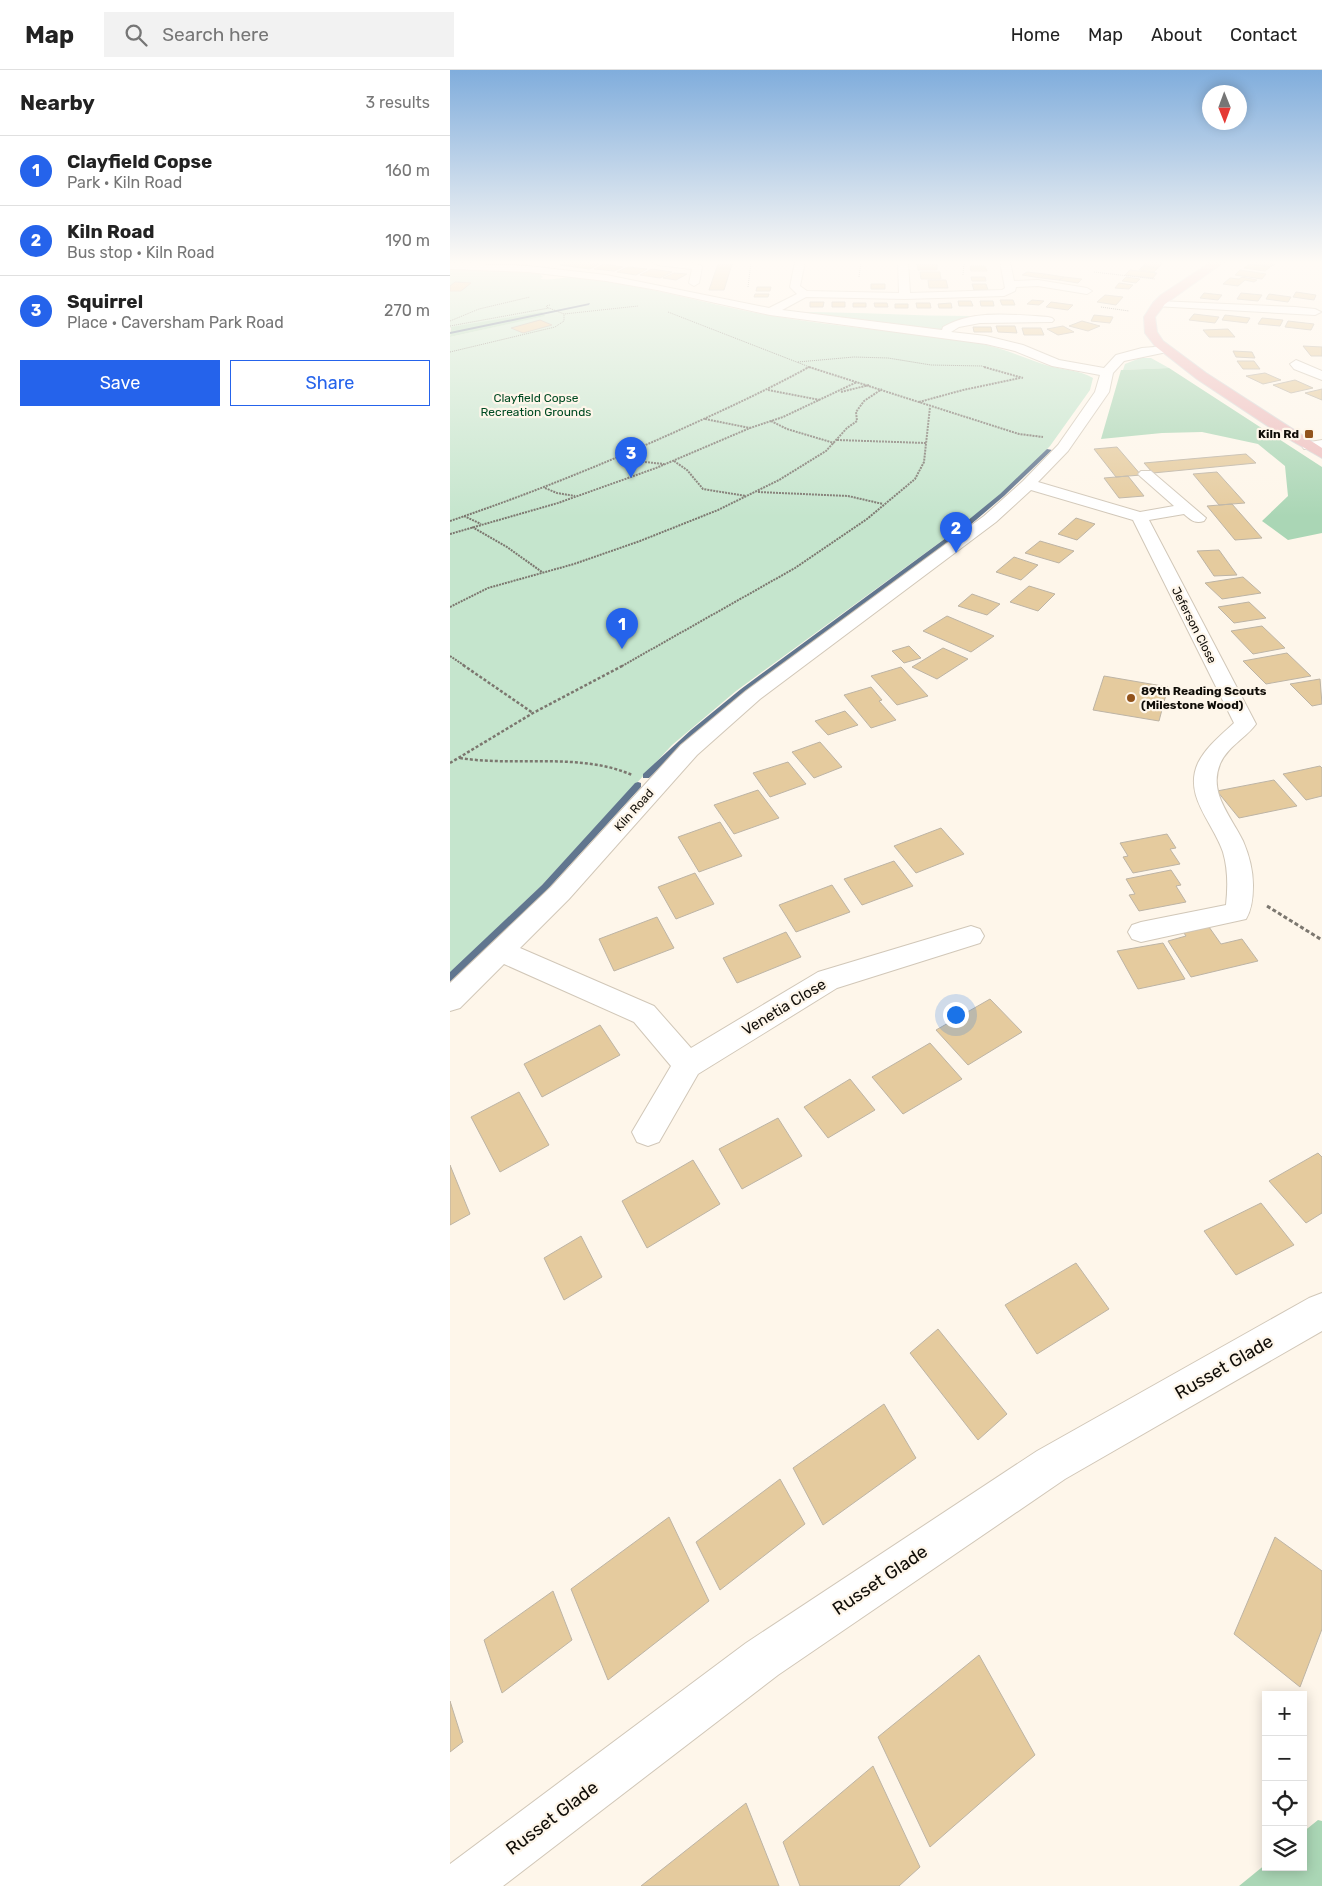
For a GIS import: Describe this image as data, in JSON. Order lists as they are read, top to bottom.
{
  "streets": {
    "street": [
      "Jeferson Close",
      "Kiln Road",
      "Venetia Close",
      "Russet Glade"
    ]
  },
  "parks": ["Clayfield Copse Recreation Grounds"],
  "places": {
    "transit": ["Kiln Rd"],
    "other": ["89th Reading Scouts (Milestone Wood)"]
  },
  "north": "bottom",
  "page": {
    "header": "Map",
    "search": "Search here",
    "nav": [
      "Home",
      "Map",
      "About",
      "Contact"
    ],
    "heading": ["Nearby", "3 results"],
    "list": [
      {
        "mark": "1",
        "name": "Clayfield Copse",
        "note": "Park · Kiln Road",
        "value": "160 m"
      },
      {
        "mark": "2",
        "name": "Kiln Road",
        "note": "Bus stop · Kiln Road",
        "value": "190 m"
      },
      {
        "mark": "3",
        "name": "Squirrel",
        "note": "Place · Caversham Park Road",
        "value": "270 m"
      }
    ],
    "buttons": ["Save", "Share"],
    "pins": ["3", "2", "1"],
    "map_buttons": ["+", "−"]
  }
}
